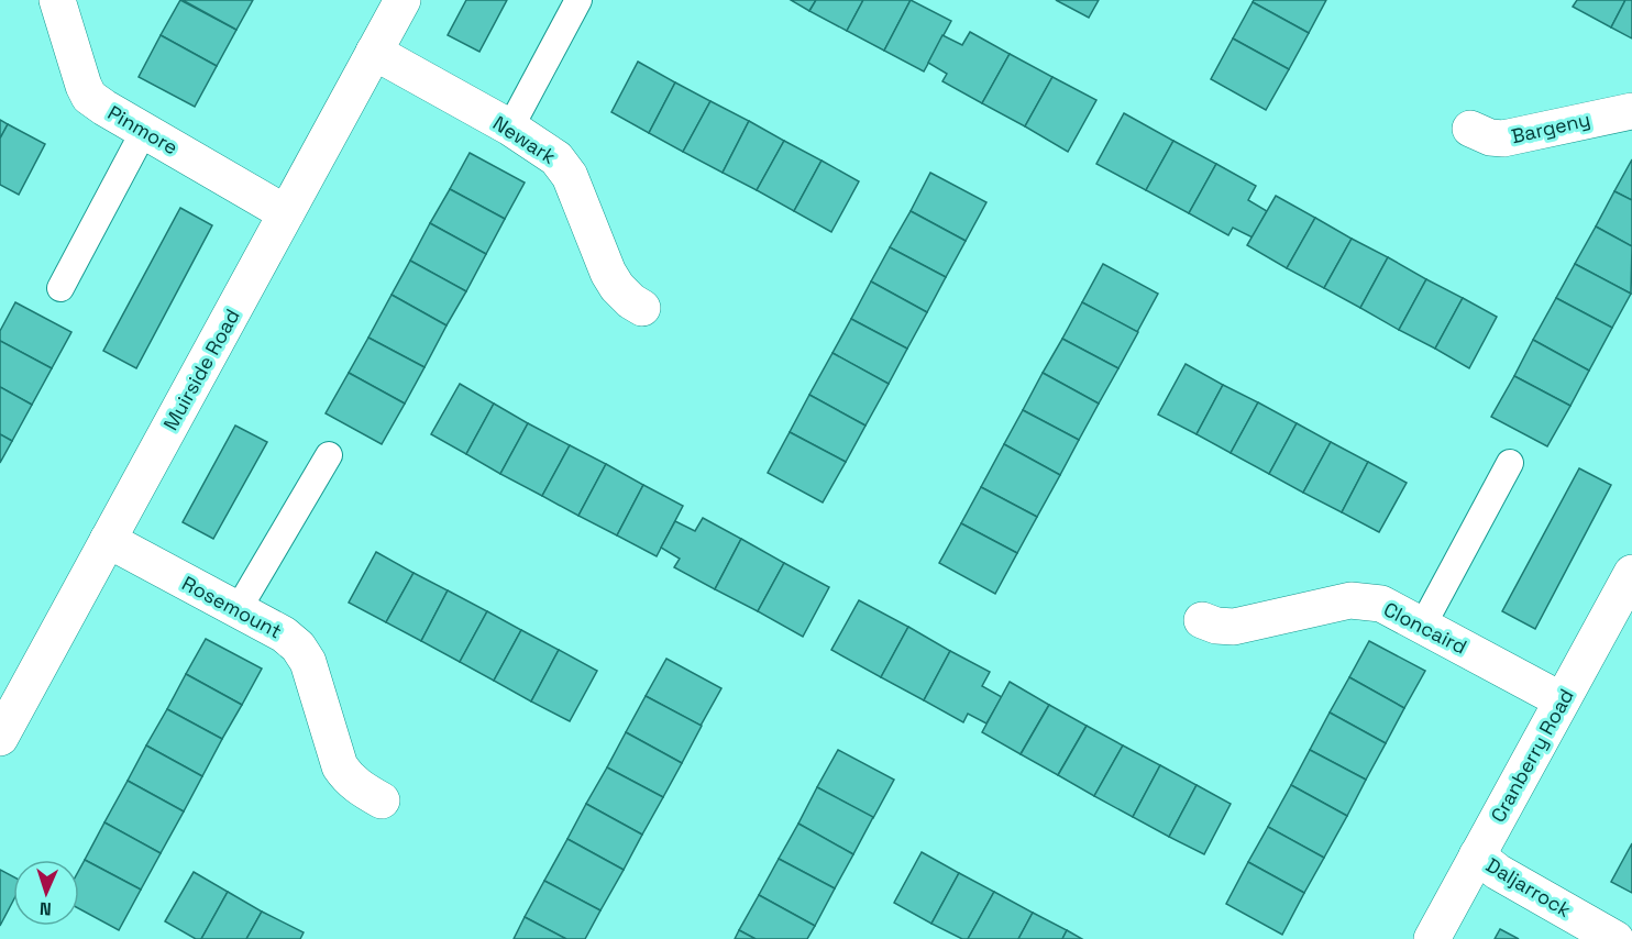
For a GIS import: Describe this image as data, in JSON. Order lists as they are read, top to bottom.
{
  "streets": {
    "street": [
      "Bargeny",
      "Pinmore",
      "Newark",
      "Muirside Road",
      "Rosemount",
      "Cloncaird",
      "Cranberry Road",
      "Daljarrock"
    ]
  },
  "crossings": [
    ["Pinmore", "Muirside Road"],
    ["Newark", "Muirside Road"],
    ["Muirside Road", "Rosemount"],
    ["Cloncaird", "Cranberry Road"],
    ["Cranberry Road", "Daljarrock"]
  ],
  "north": "bottom"
}
